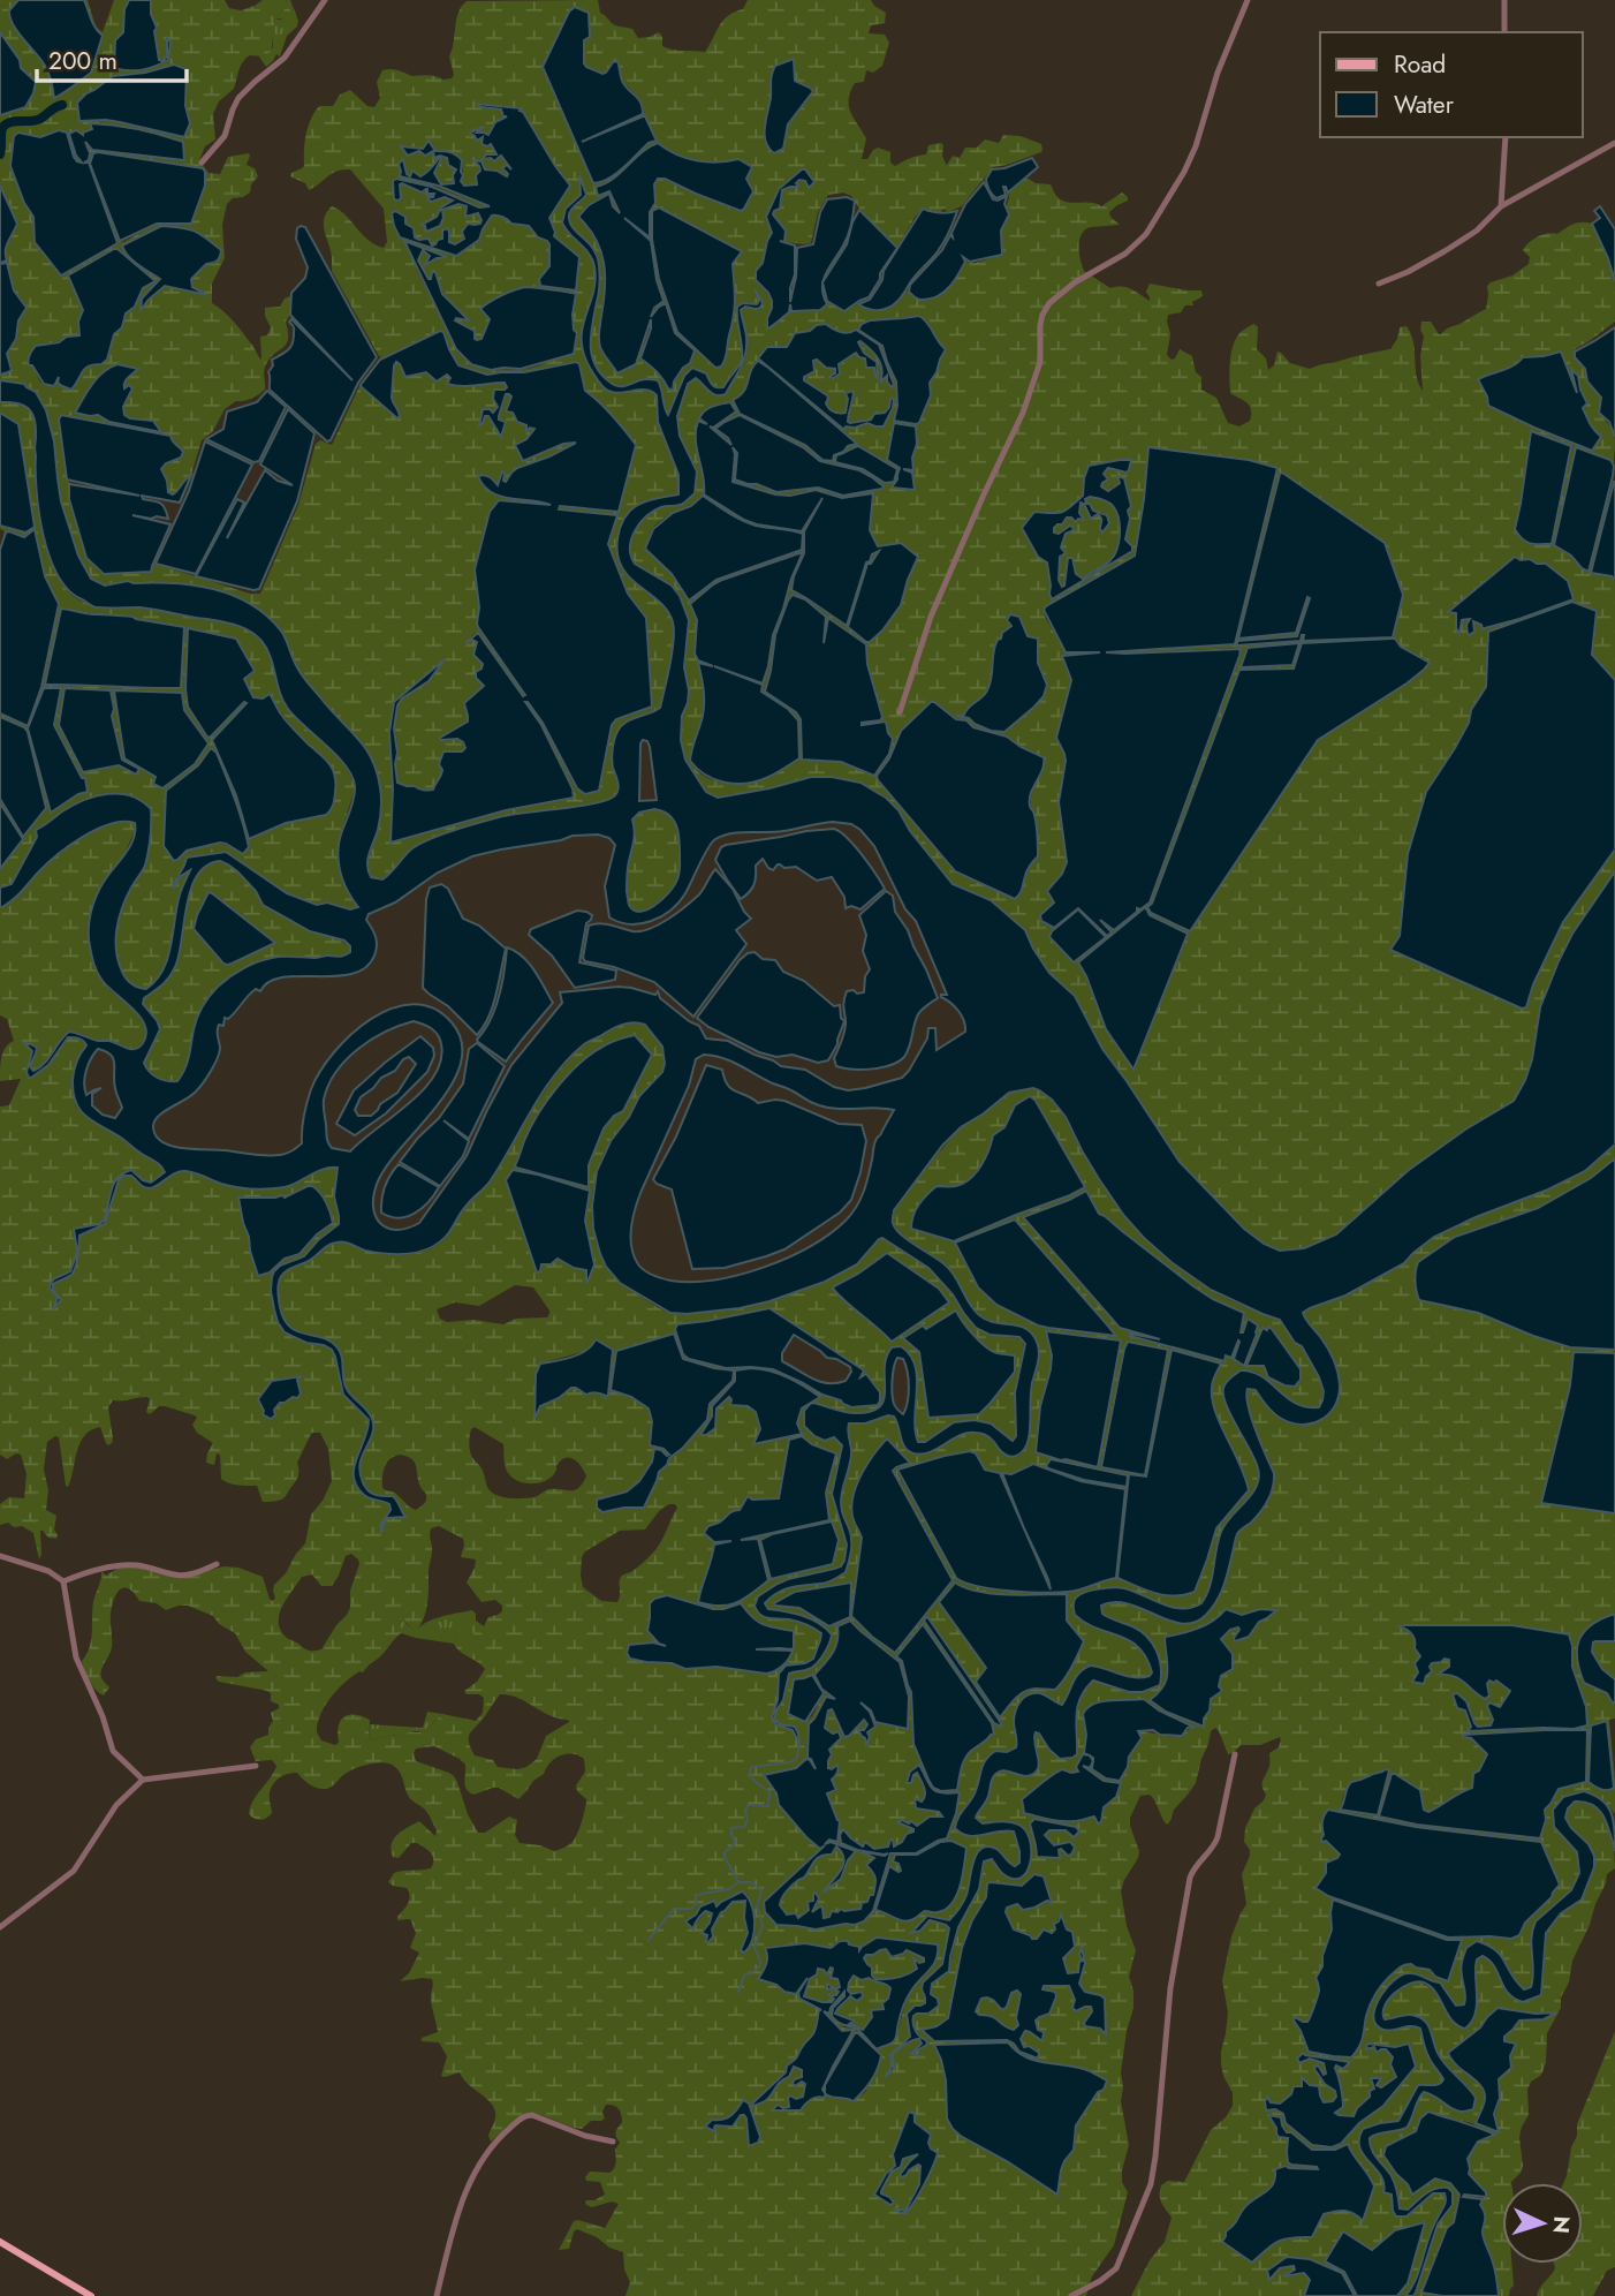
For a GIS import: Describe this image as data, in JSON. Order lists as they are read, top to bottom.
{
  "legend": ["Road", "Water"],
  "scale_bar": "200 m",
  "north": "right"
}
